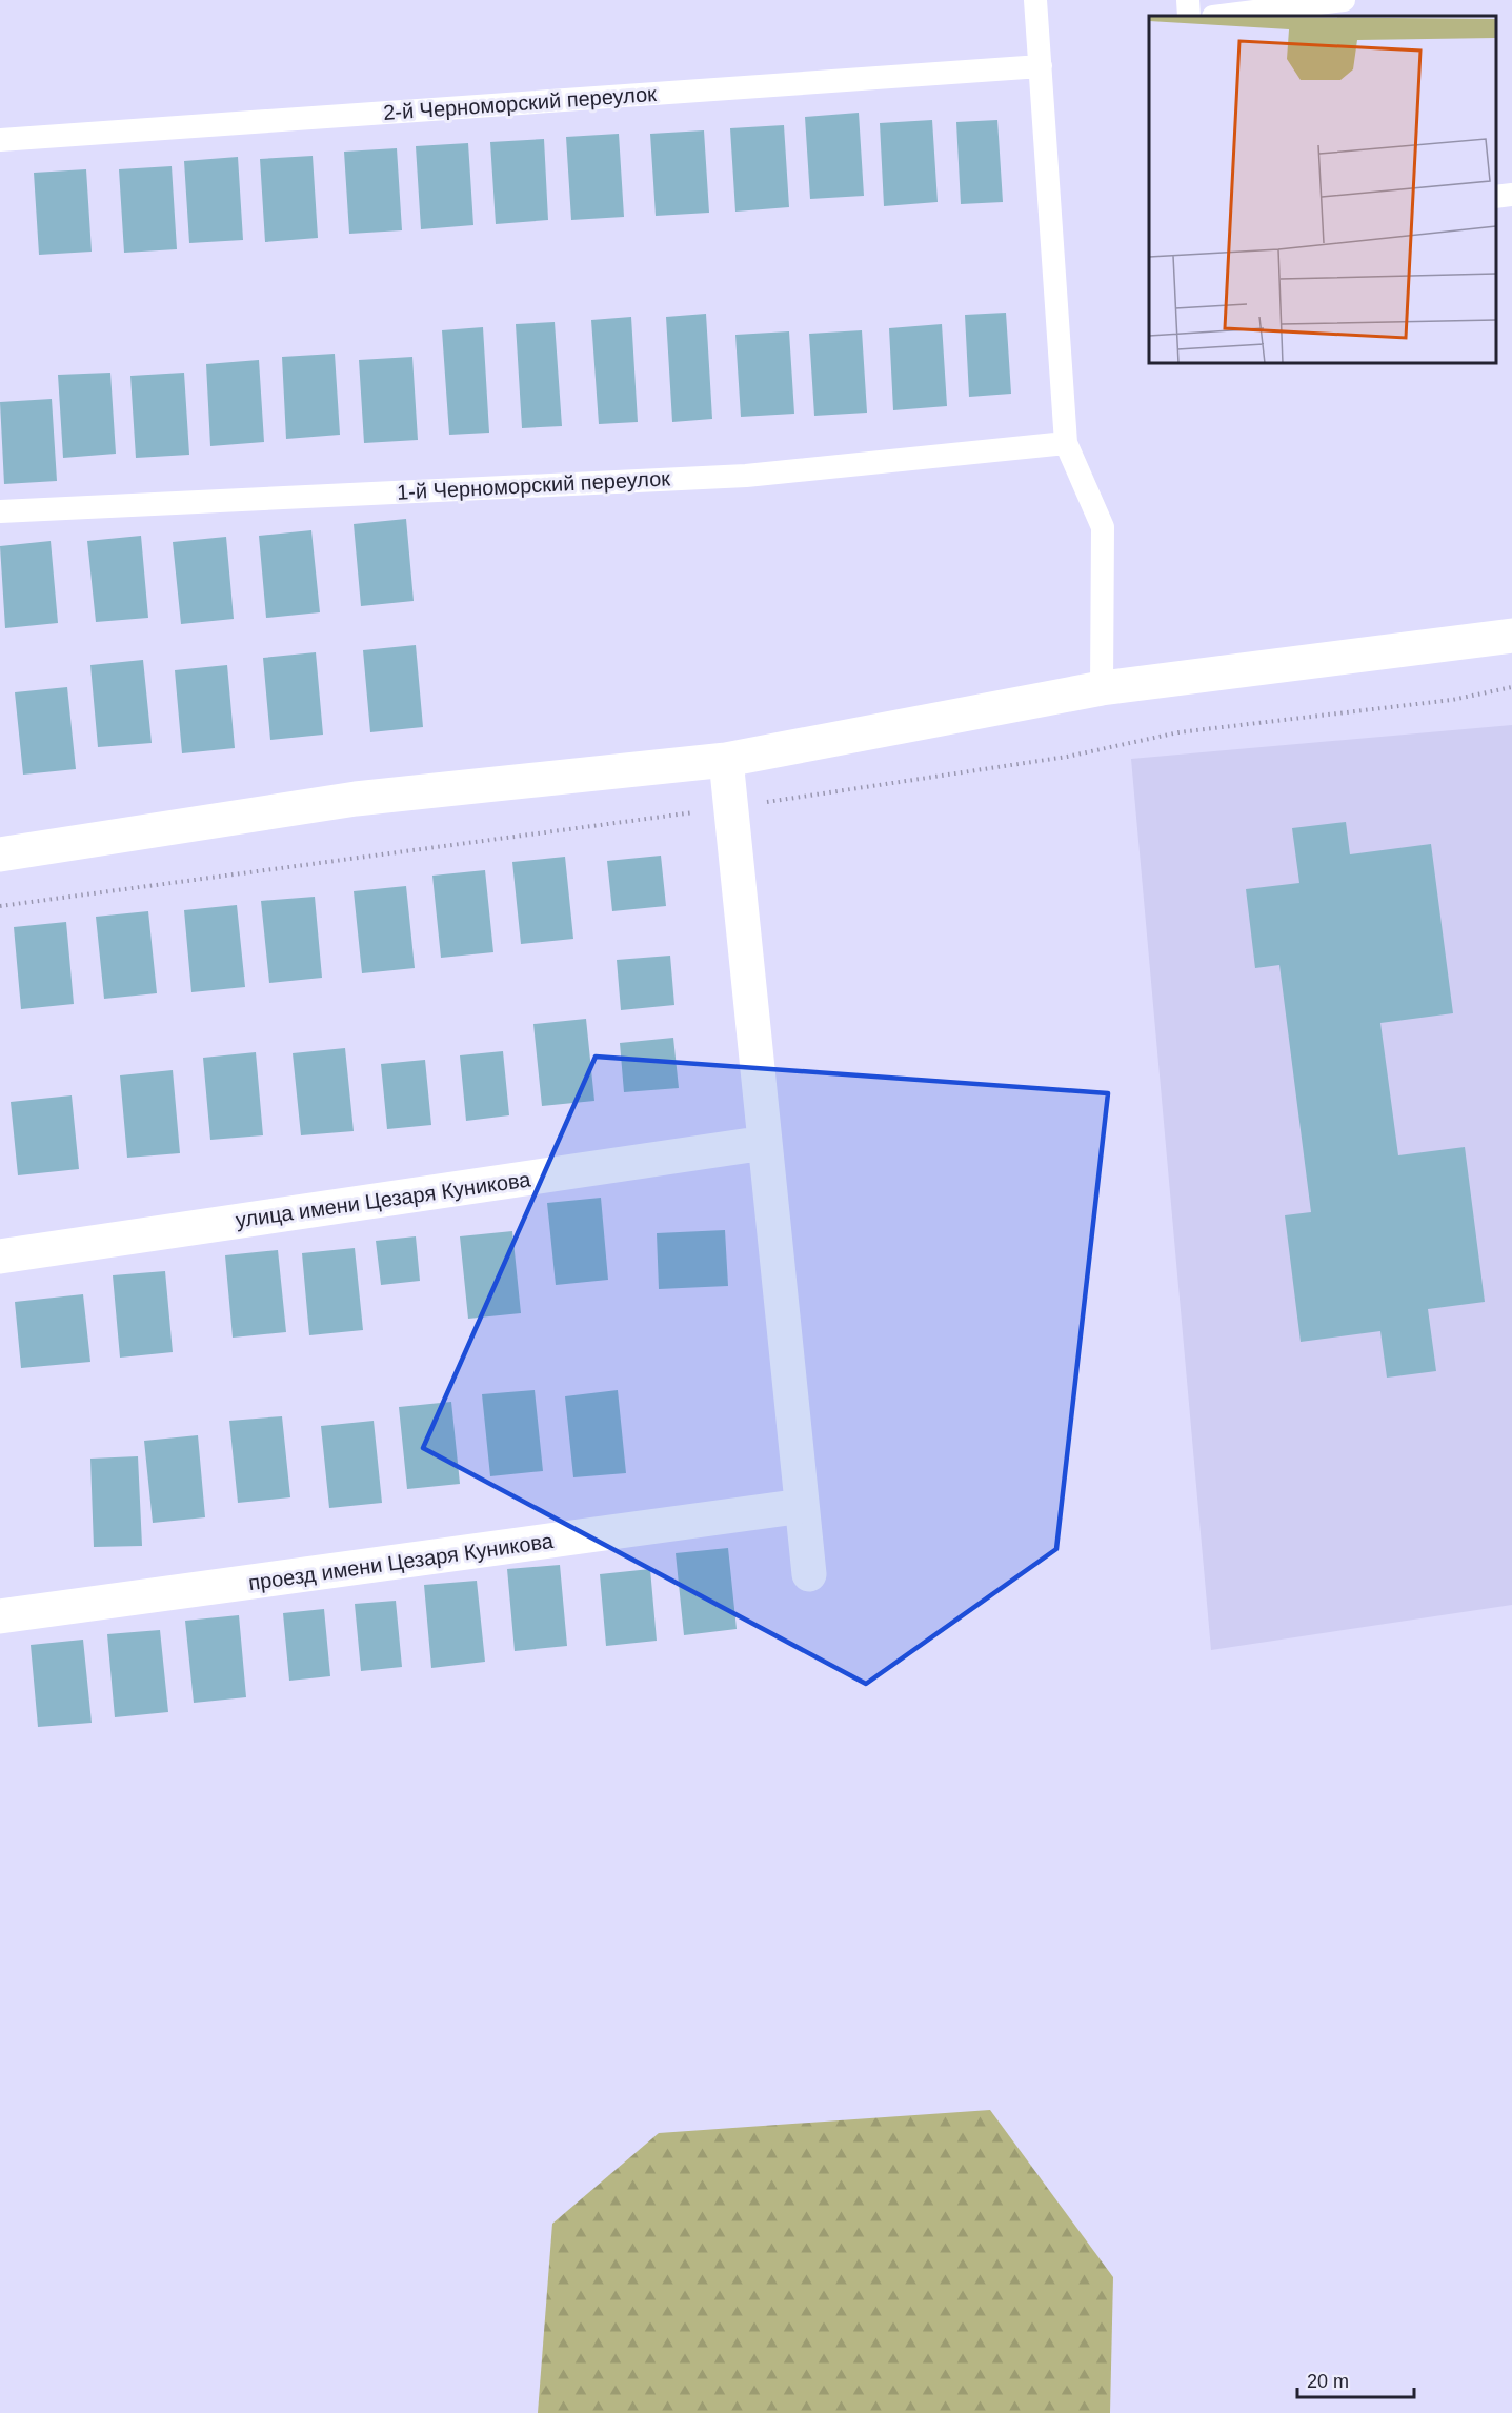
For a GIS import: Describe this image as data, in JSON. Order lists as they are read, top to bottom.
{
  "streets": {
    "street": ["улица имени Цезаря Куникова", "проезд имени Цезаря Куникова"],
    "lane": ["2-й Черноморский переулок", "1-й Черноморский переулок"]
  },
  "scale_bar": "20 m"
}
